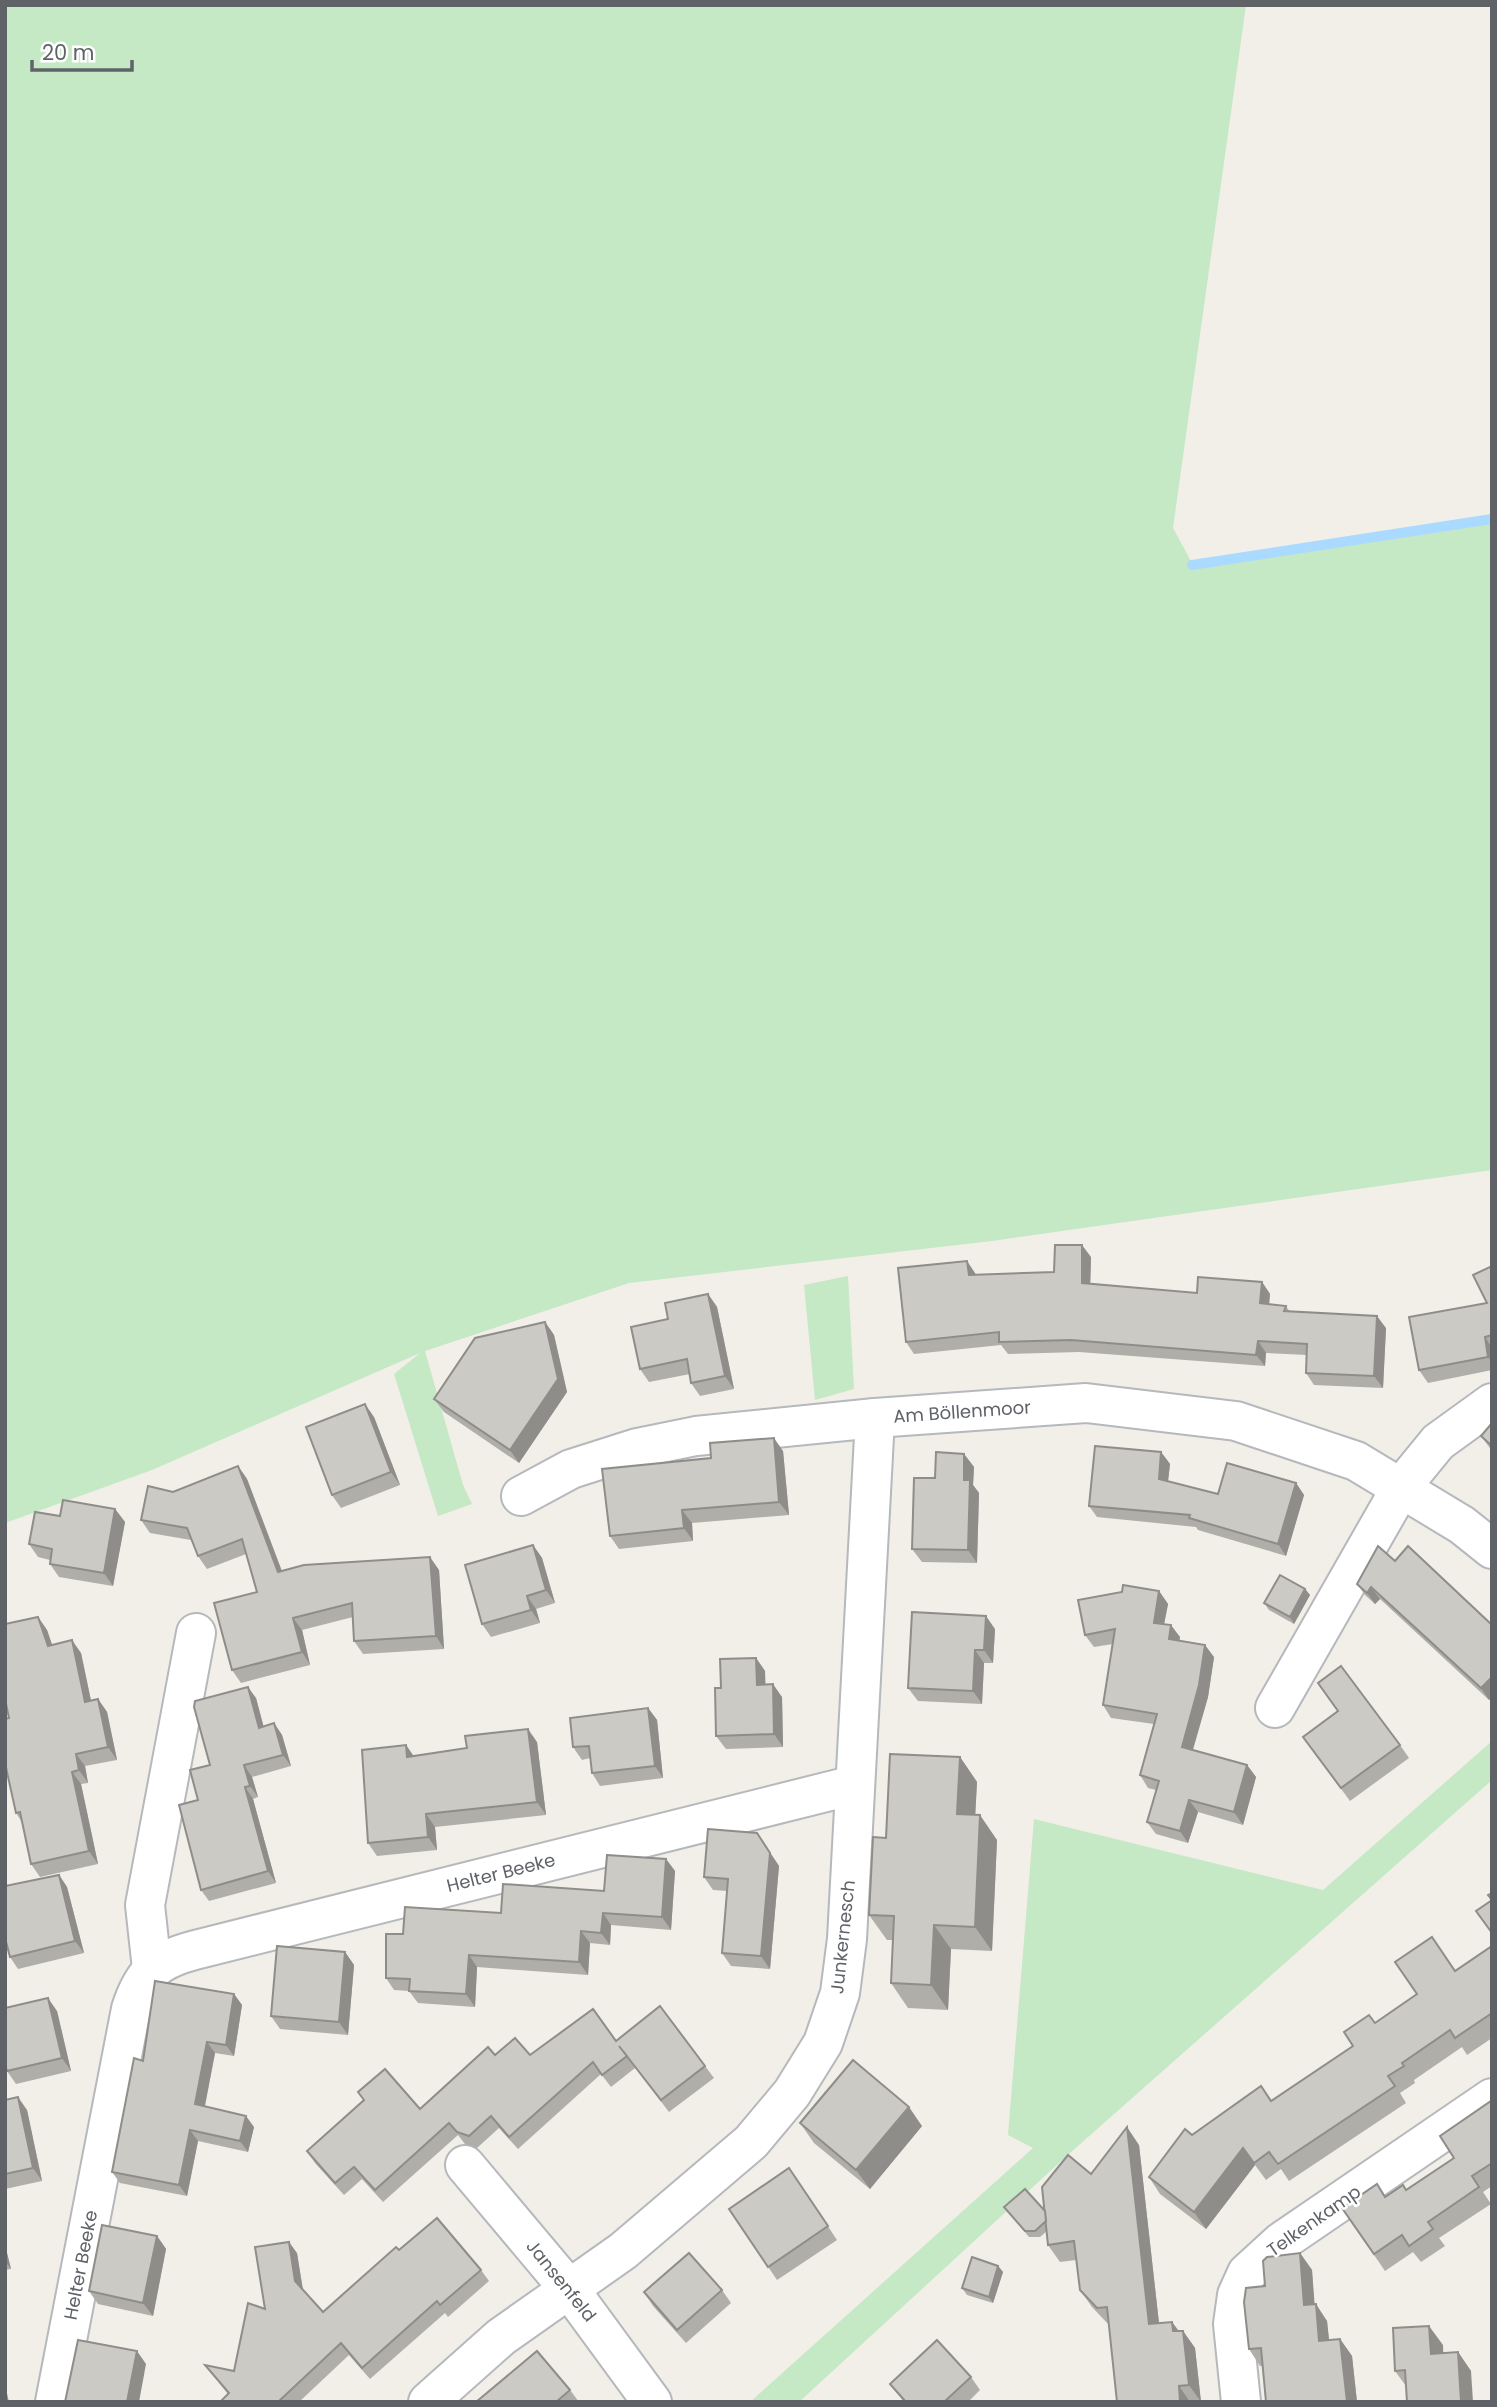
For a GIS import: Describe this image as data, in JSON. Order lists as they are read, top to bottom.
{
  "streets": {
    "street": [
      "Am Böllenmoor",
      "Helter Beeke",
      "Junkernesch",
      "Telkenkamp",
      "Jansenfeld"
    ]
  },
  "crossings": [
    ["Am Böllenmoor", "Junkernesch"],
    ["Helter Beeke", "Junkernesch"],
    ["Junkernesch", "Jansenfeld"]
  ],
  "scale_bar": "20 m"
}
